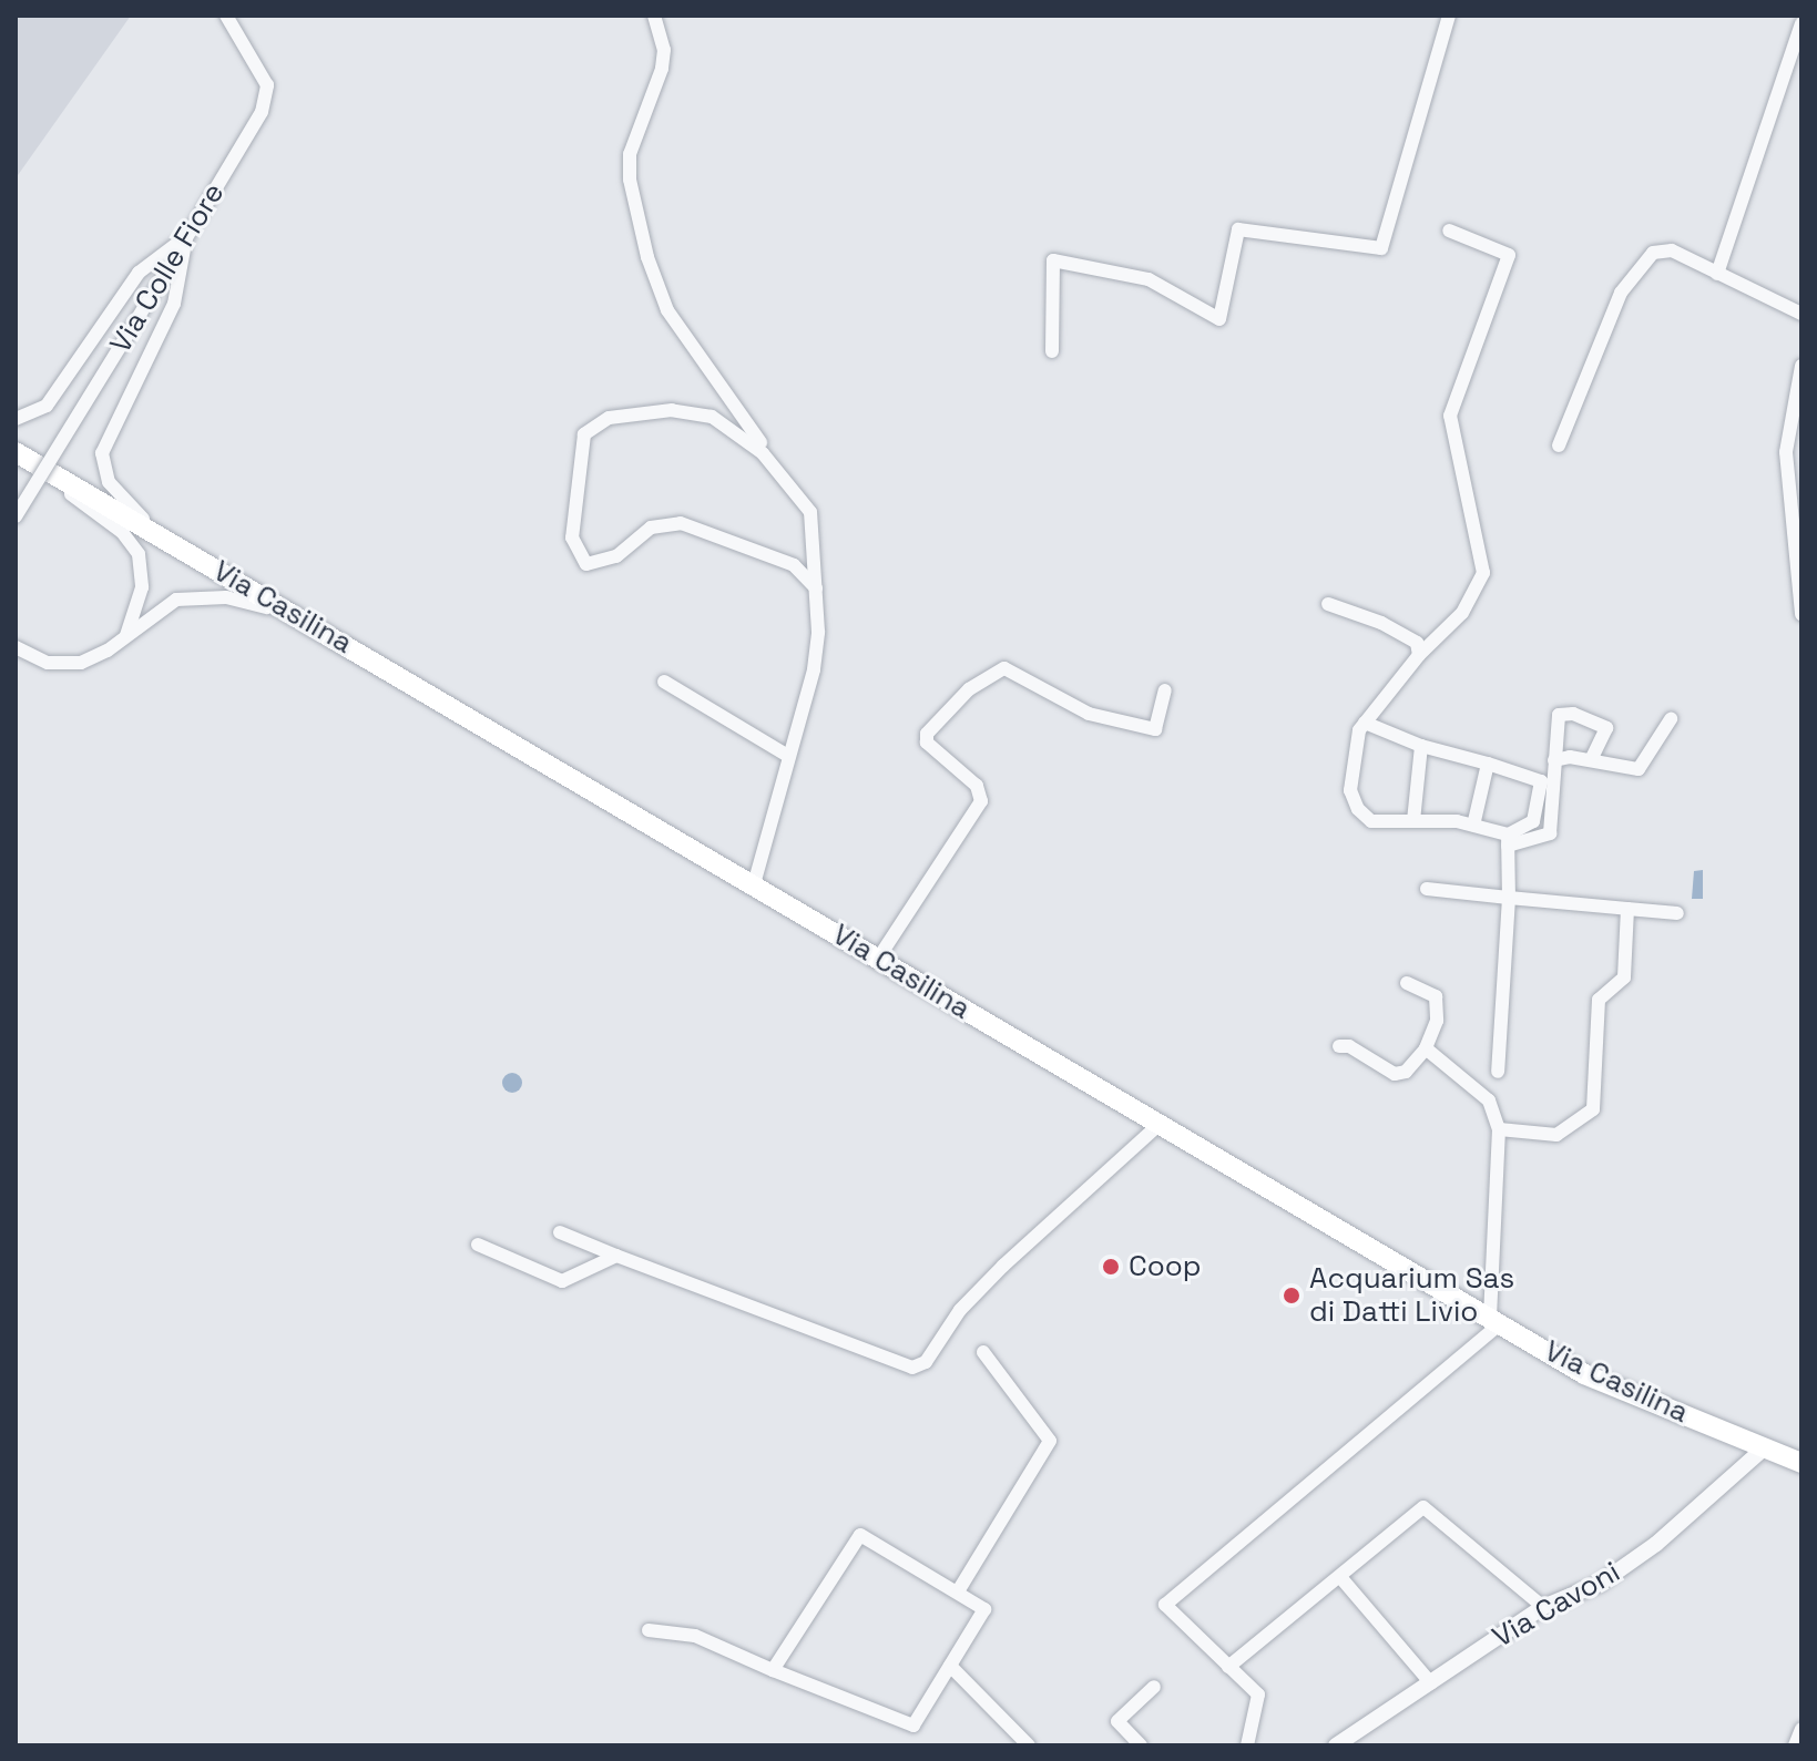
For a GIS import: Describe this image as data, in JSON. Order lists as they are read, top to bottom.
{
  "streets": {
    "main road": ["Via Casilina"],
    "street": ["Via Colle Fiore", "Via Cavoni"]
  },
  "crossings": [
    ["Via Casilina", "Via Cavoni"]
  ],
  "places": ["Coop", "Acquarium Sas di Datti Livio"]
}
